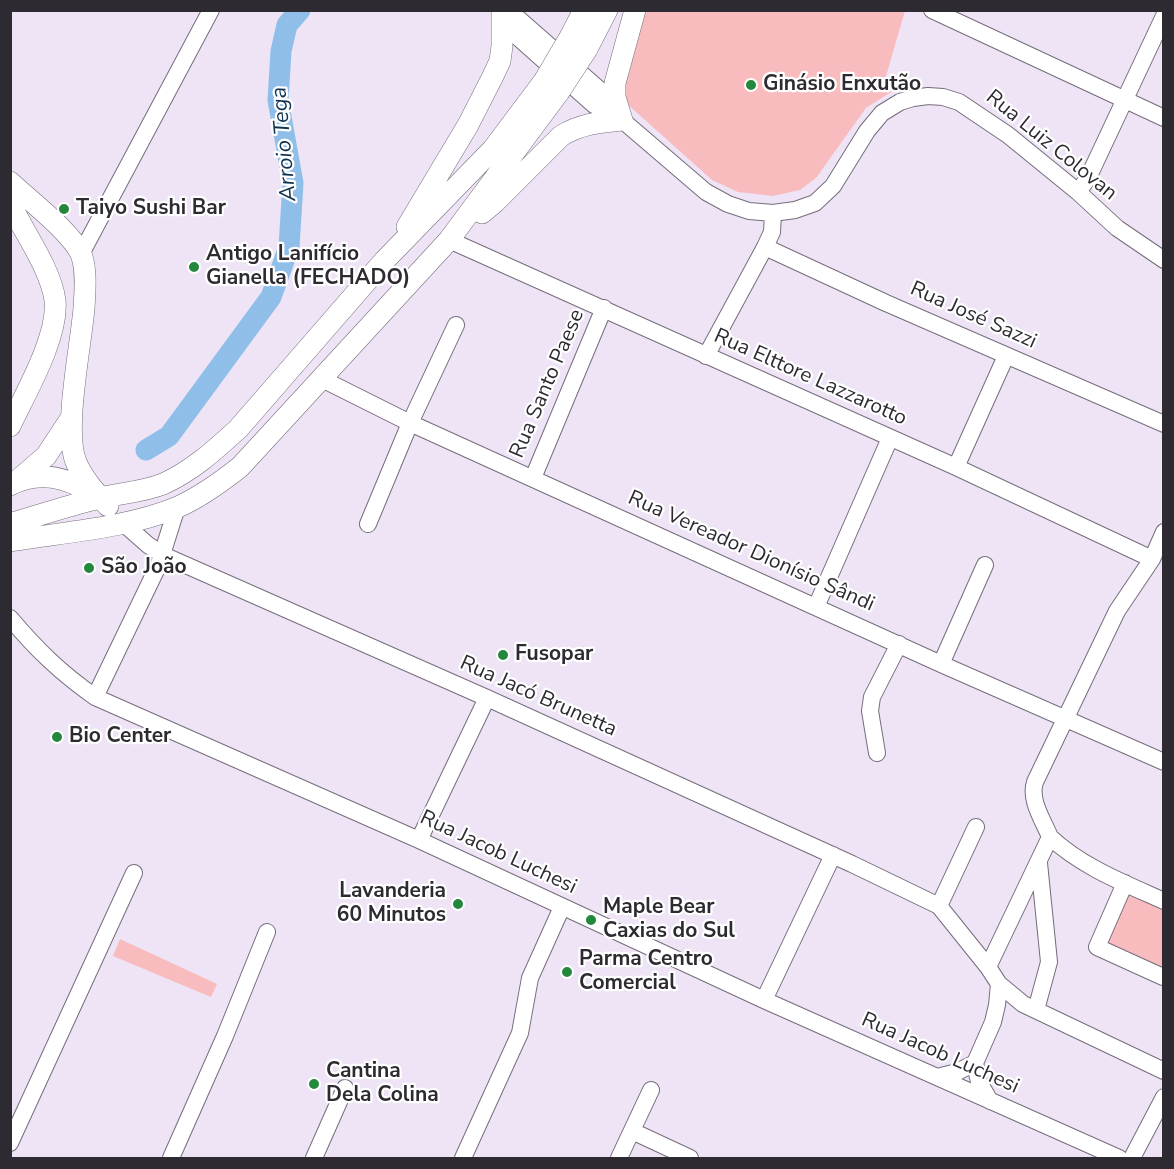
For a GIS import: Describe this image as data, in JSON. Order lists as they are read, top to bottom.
{
  "streets": {
    "street": [
      "Rua Luiz Colovan",
      "Rua José Sazzi",
      "Rua Elttore Lazzarotto",
      "Rua Santo Paese",
      "Rua Vereador Dionísio Sândi",
      "Rua Jacó Brunetta",
      "Rua Jacob Luchesi"
    ]
  },
  "crossings": [
    ["Rua Elttore Lazzarotto", "Rua Santo Paese"],
    ["Rua Santo Paese", "Rua Vereador Dionísio Sândi"]
  ],
  "water": ["Arroio Tega"],
  "places": [
    "Ginásio Enxutão",
    "Taiyo Sushi Bar",
    "Antigo Lanifício Gianella (FECHADO)",
    "São João",
    "Fusopar",
    "Bio Center",
    "Lavanderia 60 Minutos",
    "Maple Bear Caxias do Sul",
    "Parma Centro Comercial",
    "Cantina Dela Colina"
  ]
}
